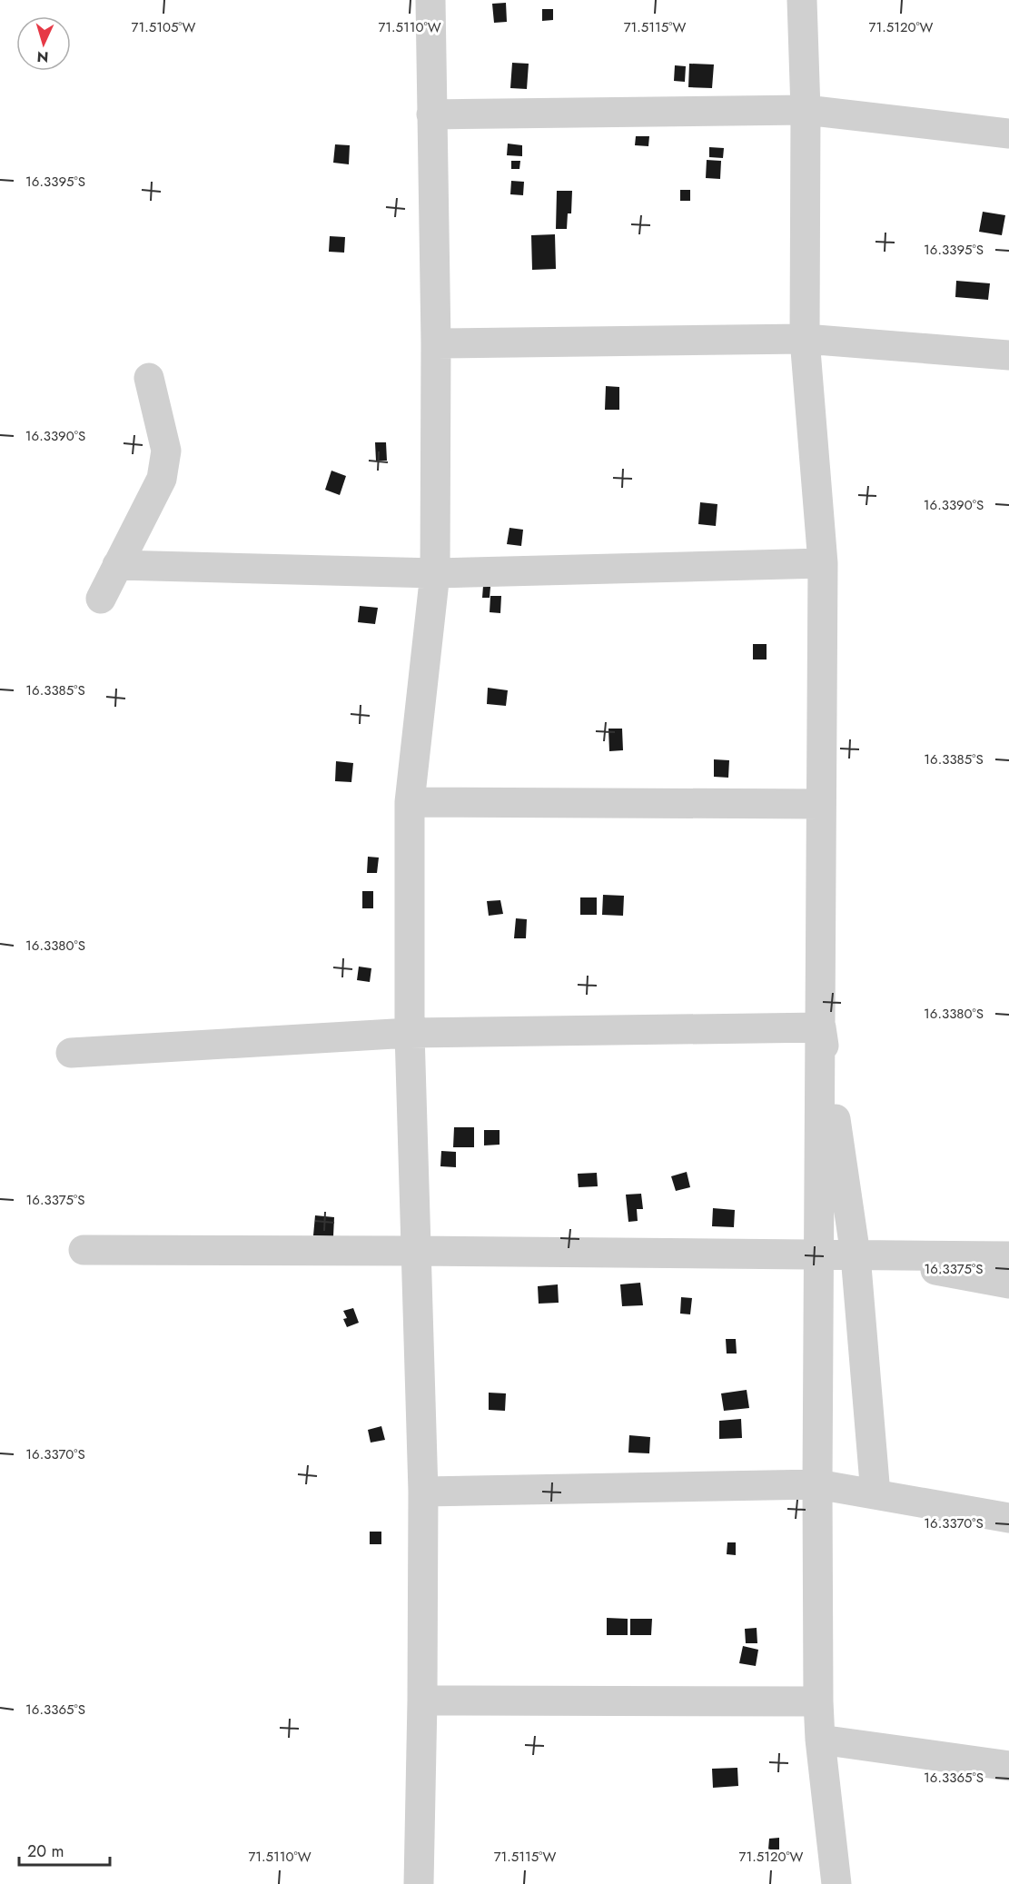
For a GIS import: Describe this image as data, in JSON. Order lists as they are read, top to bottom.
{
  "scale_bar": "20 m",
  "north": "bottom",
  "coordinates": [
    "71.5105°W",
    "71.5110°W",
    "71.5115°W",
    "71.5120°W",
    "16.3395°S",
    "16.3390°S",
    "16.3385°S",
    "16.3380°S",
    "16.3375°S",
    "16.3370°S",
    "16.3365°S"
  ]
}
